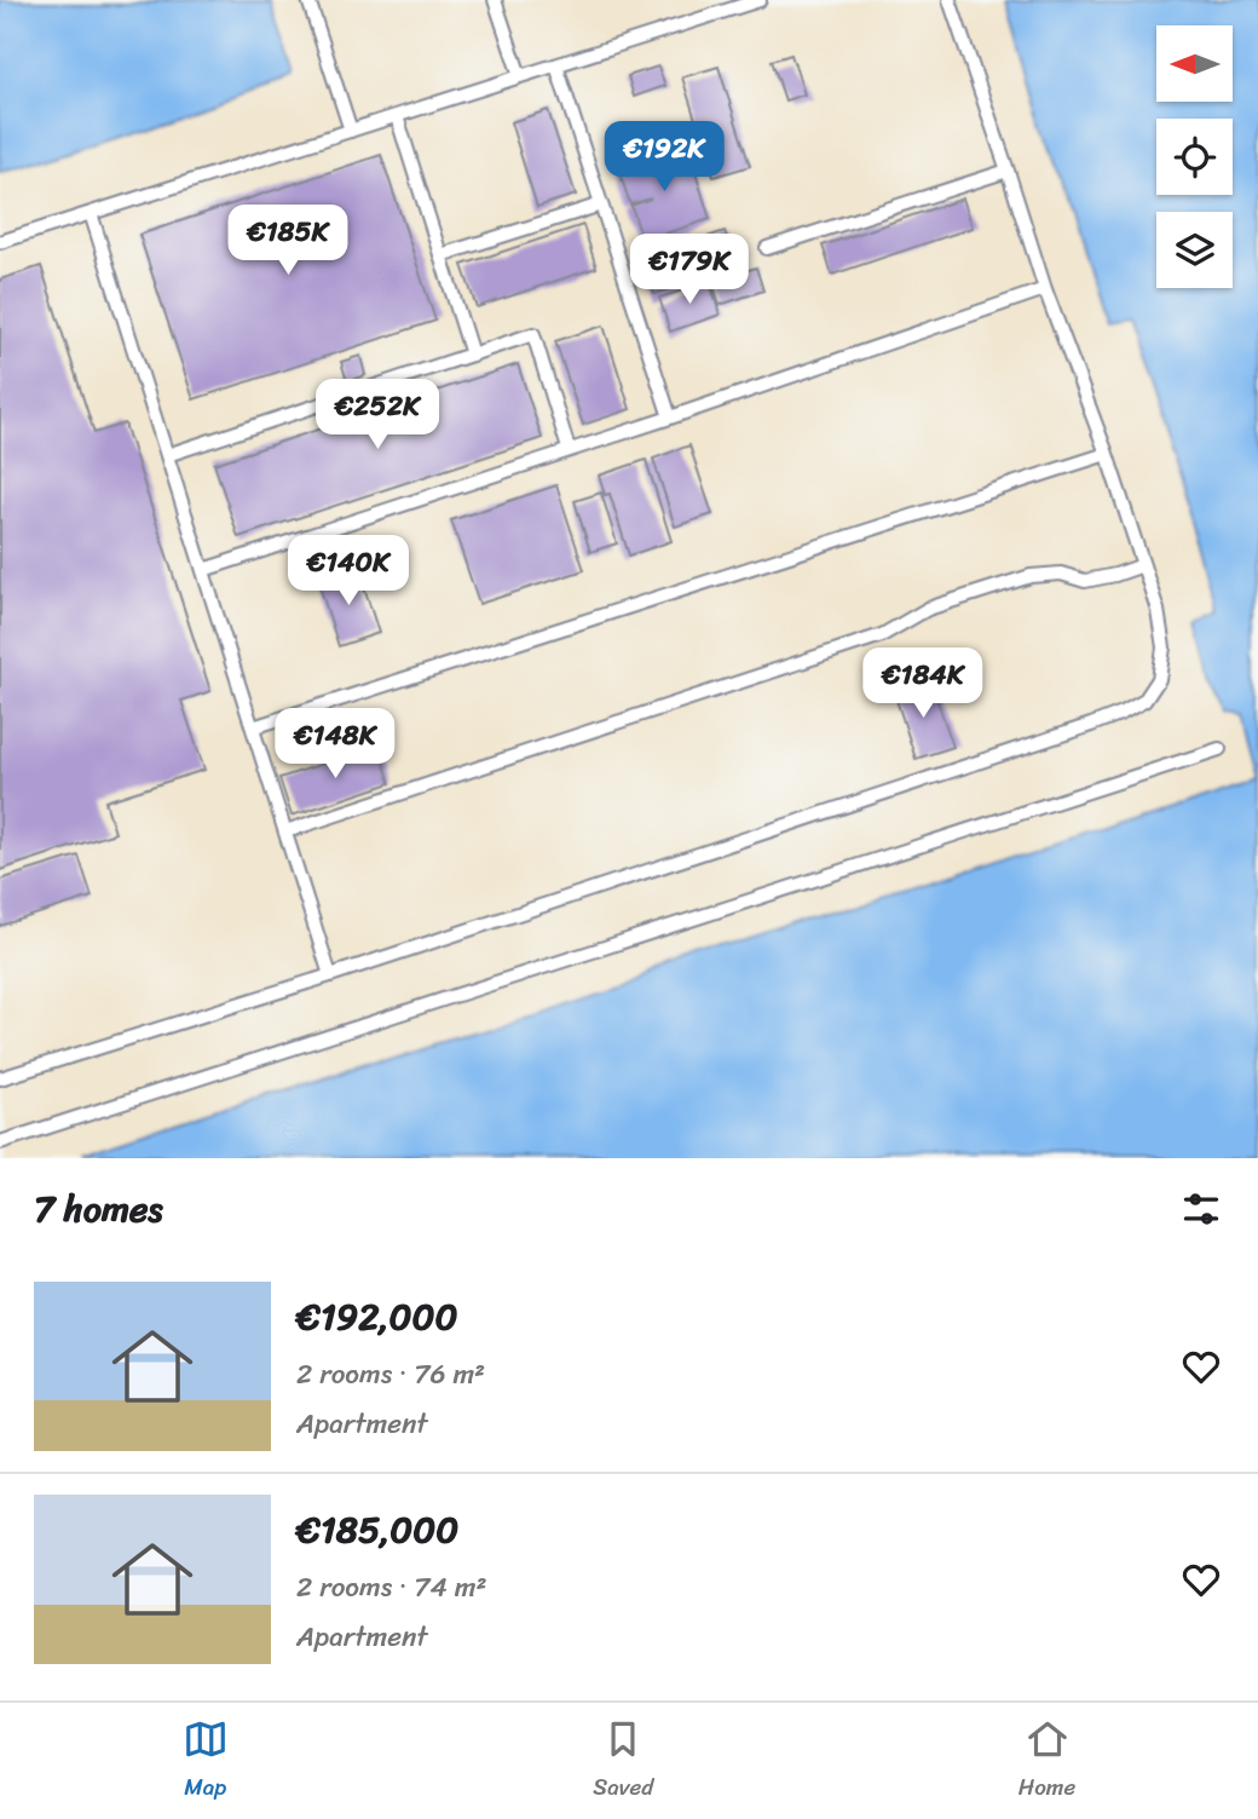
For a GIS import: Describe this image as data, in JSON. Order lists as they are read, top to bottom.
{
  "north": "left",
  "page": {
    "price": [
      "€192K",
      "€185K",
      "€179K",
      "€252K",
      "€140K",
      "€184K",
      "€148K"
    ],
    "heading": "7 homes",
    "list": [
      {
        "name": "€192,000",
        "note": "2 rooms · 76 m² · Apartment"
      },
      {
        "name": "€185,000",
        "note": "2 rooms · 74 m² · Apartment"
      }
    ],
    "tabs": ["Map", "Saved", "Home"]
  }
}
